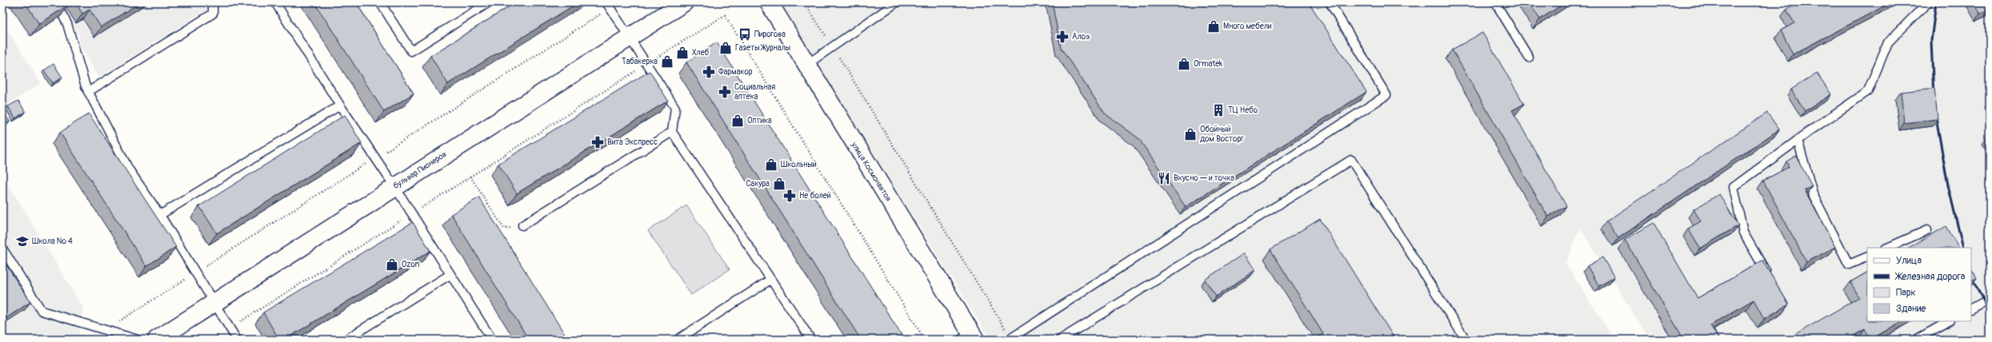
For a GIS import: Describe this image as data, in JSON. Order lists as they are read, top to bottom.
{
  "streets": {
    "street": ["бульвар Пионеров", "улица Космонавтов"]
  },
  "places": {
    "shop": [
      "Много мебели",
      "Газеты Журналы",
      "Хлеб",
      "Табакерка",
      "Ormatek",
      "Оптика",
      "Обойный дом Восторг",
      "Школьный",
      "Сакура",
      "Ozon"
    ],
    "bus stop": ["Пирогова"],
    "pharmacy": [
      "Алоэ",
      "Фармакор",
      "Социальная аптека",
      "Вита Экспресс",
      "Не болей"
    ],
    "building": ["ТЦ Небо"],
    "restaurant": ["Вкусно — и точка"],
    "school or university": ["Школа № 4"]
  },
  "legend": [
    "Улица",
    "Железная дорога",
    "Парк",
    "Здание"
  ]
}
